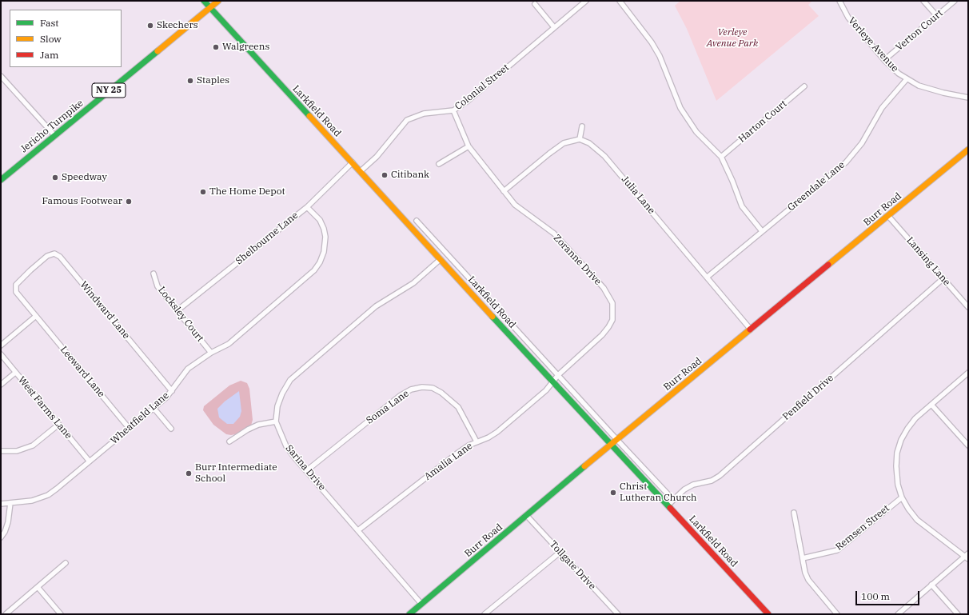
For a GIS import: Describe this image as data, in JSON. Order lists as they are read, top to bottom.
{
  "streets": {
    "main road": [
      "NY 25",
      "Larkfield Road",
      "Jericho Turnpike",
      "Burr Road"
    ],
    "street": [
      "Verton Court",
      "Verleye Avenue",
      "Colonial Street",
      "Harton Court",
      "Greendale Lane",
      "Julia Lane",
      "Shelbourne Lane",
      "Zoranne Drive",
      "Lansing Lane",
      "Windward Lane",
      "Locksley Court",
      "Leeward Lane",
      "Penfield Drive",
      "Soma Lane",
      "West Farms Lane",
      "Wheatfield Lane",
      "Amalia Lane",
      "Sarina Drive",
      "Remsen Street",
      "Tollgate Drive"
    ]
  },
  "crossings": [
    ["Verton Court", "Verleye Avenue"],
    ["Verleye Avenue", "Greendale Lane"],
    ["Colonial Street", "Larkfield Road"],
    ["Colonial Street", "Zoranne Drive"],
    ["Larkfield Road", "Jericho Turnpike"],
    ["Larkfield Road", "Burr Road"],
    ["Larkfield Road", "Shelbourne Lane"],
    ["Larkfield Road", "Zoranne Drive"],
    ["Larkfield Road", "Penfield Drive"],
    ["Larkfield Road", "Amalia Lane"],
    ["Larkfield Road", "Sarina Drive"],
    ["Greendale Lane", "Julia Lane"],
    ["Julia Lane", "Burr Road"],
    ["Burr Road", "Lansing Lane"],
    ["Burr Road", "Sarina Drive"],
    ["Burr Road", "Tollgate Drive"],
    ["Shelbourne Lane", "Locksley Court"],
    ["Shelbourne Lane", "Wheatfield Lane"],
    ["Zoranne Drive", "Amalia Lane"],
    ["Lansing Lane", "Penfield Drive"],
    ["Windward Lane", "Leeward Lane"],
    ["Windward Lane", "Wheatfield Lane"],
    ["Locksley Court", "Wheatfield Lane"],
    ["Leeward Lane", "Wheatfield Lane"],
    ["Soma Lane", "Amalia Lane"],
    ["Soma Lane", "Sarina Drive"],
    ["West Farms Lane", "Wheatfield Lane"],
    ["Amalia Lane", "Sarina Drive"]
  ],
  "parks": ["Verleye Avenue Park"],
  "places": [
    "Skechers",
    "Walgreens",
    "Staples",
    "Citibank",
    "Speedway",
    "The Home Depot",
    "Famous Footwear",
    "Burr Intermediate School",
    "Christ Lutheran Church"
  ],
  "legend": ["Fast", "Slow", "Jam"],
  "scale_bar": "100 m"
}
